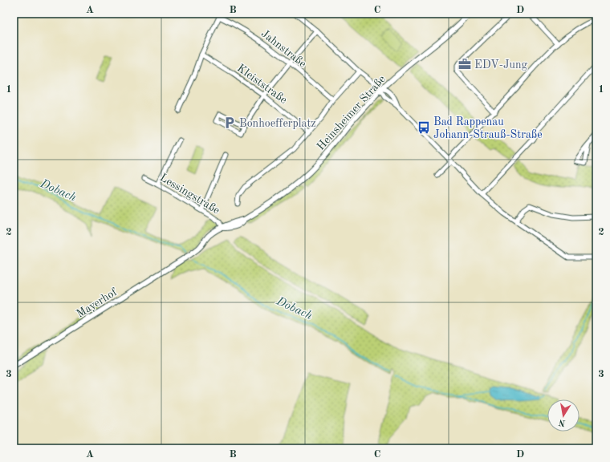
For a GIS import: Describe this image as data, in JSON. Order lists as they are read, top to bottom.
{
  "streets": {
    "street": [
      "Jahnstraße",
      "Kleiststraße",
      "Heinsheimer Straße",
      "Lessingstraße",
      "Mayerhof"
    ]
  },
  "crossings": [
    ["Heinsheimer Straße", "Lessingstraße"],
    ["Heinsheimer Straße", "Mayerhof"]
  ],
  "water": ["Dobach"],
  "places": {
    "office": ["EDV-Jung"],
    "parking": ["Bonhoefferplatz"],
    "bus stop": ["Bad Rappenau Johann-Strauß-Straße"]
  },
  "north": "bottom",
  "grid": {
    "columns": [
      "A",
      "B",
      "C",
      "D"
    ],
    "rows": ["1", "2", "3"]
  }
}
